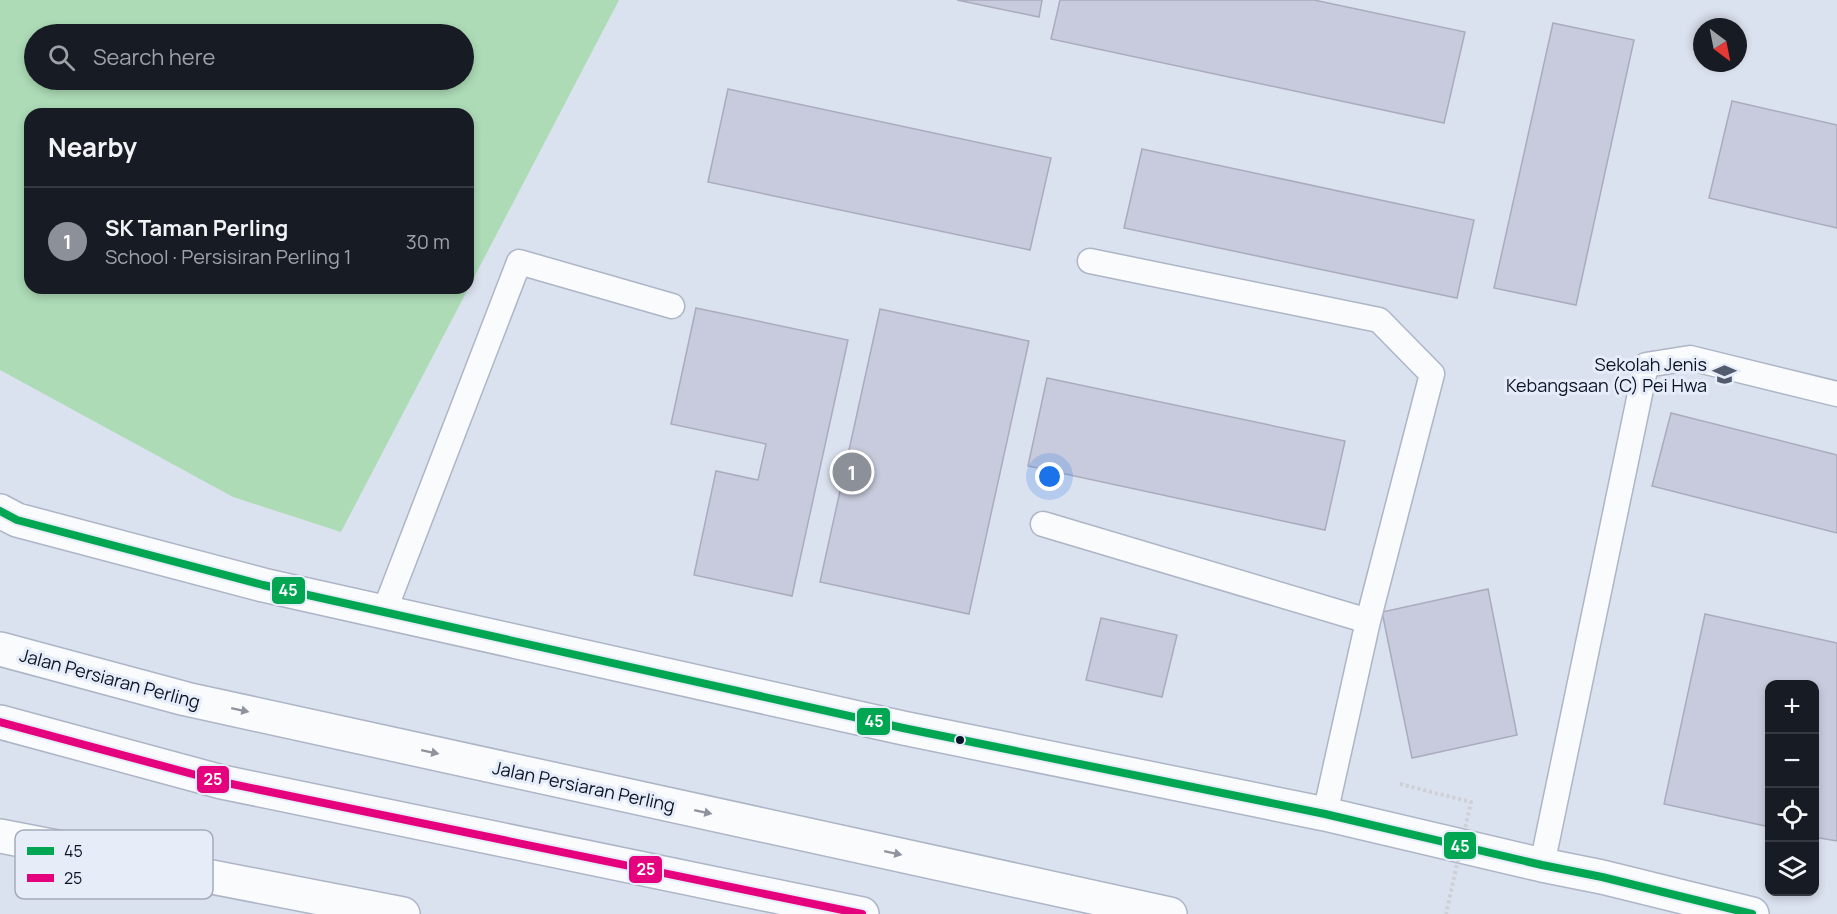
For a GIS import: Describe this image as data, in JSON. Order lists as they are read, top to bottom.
{
  "streets": {
    "street": ["Jalan Persiaran Perling"]
  },
  "places": {
    "school or university": ["Sekolah Jenis Kebangsaan (C) Pei Hwa"]
  },
  "lines": ["transit line 45", "transit line 25"],
  "legend": ["45", "25"],
  "north": "bottom right",
  "page": {
    "search": "Search here",
    "heading": "Nearby",
    "list": [
      {
        "mark": "1",
        "name": "SK Taman Perling",
        "note": "School · Persisiran Perling 1",
        "value": "30 m"
      }
    ],
    "pins": "1",
    "map_buttons": ["+", "−"]
  }
}
